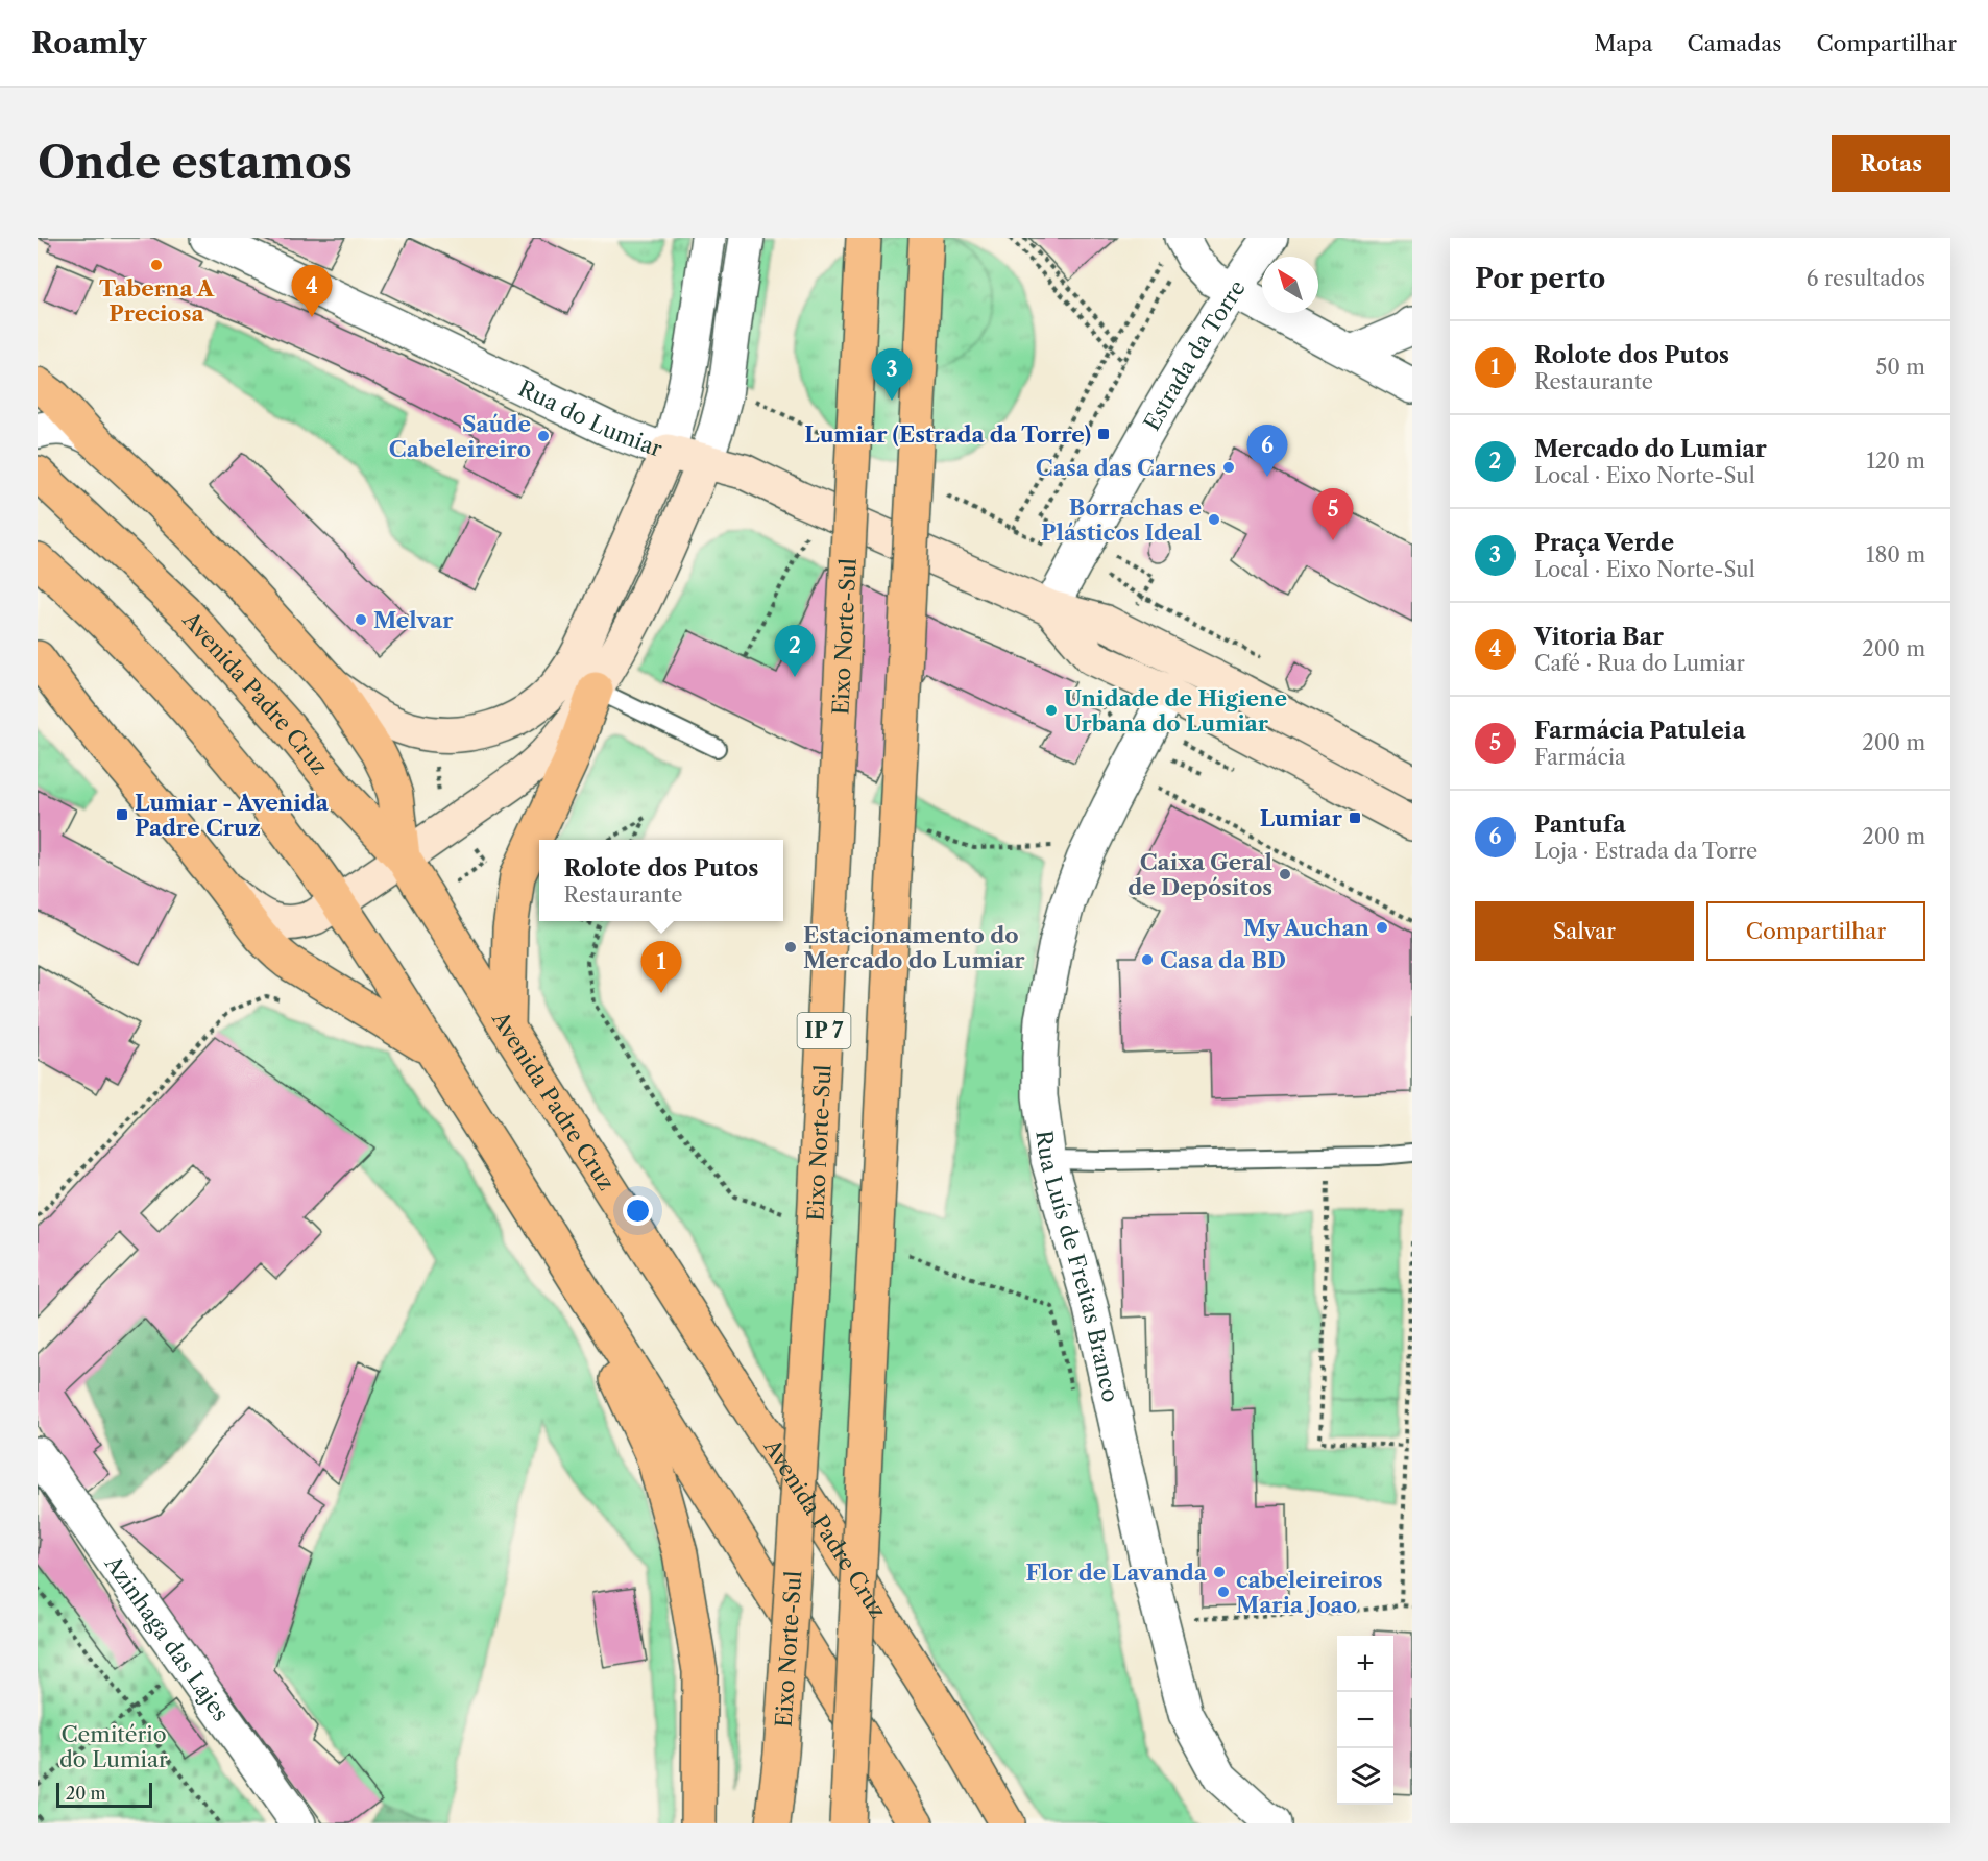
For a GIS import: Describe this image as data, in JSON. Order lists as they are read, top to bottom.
{
  "streets": {
    "highway": ["Eixo Norte-Sul", "Avenida Padre Cruz", "IP 7"],
    "main road": ["Rua do Lumiar"],
    "street": ["Estrada da Torre", "Rua Luís de Freitas Branco", "Azinhaga das Lajes"]
  },
  "crossings": [
    ["Estrada da Torre", "Rua do Lumiar"]
  ],
  "parks": ["Cemitério do Lumiar"],
  "places": {
    "other": [
      "Taberna A Preciosa",
      "Saúde Cabeleireiro",
      "Casa das Carnes",
      "Borrachas e Plásticos Ideal",
      "Melvar",
      "Unidade de Higiene Urbana do Lumiar",
      "Caixa Geral de Depósitos",
      "My Auchan",
      "Estacionamento do Mercado do Lumiar",
      "Casa da BD",
      "Flor de Lavanda",
      "cabeleireiros Maria Joao"
    ],
    "transit": ["Lumiar (Estrada da Torre)", "Lumiar - Avenida Padre Cruz", "Lumiar"]
  },
  "scale_bar": "20 m",
  "north": "top left",
  "page": {
    "header": "Roamly",
    "nav": ["Mapa", "Camadas", "Compartilhar"],
    "buttons": [
      "Rotas",
      ["Salvar", "Compartilhar"]
    ],
    "title": "Onde estamos",
    "heading": ["Por perto", "6 resultados"],
    "pins": [
      "4",
      "3",
      "6",
      "5",
      "2",
      "1"
    ],
    "list": [
      {
        "mark": "1",
        "name": "Rolote dos Putos",
        "note": "Restaurante",
        "value": "50 m"
      },
      {
        "mark": "2",
        "name": "Mercado do Lumiar",
        "note": "Local · Eixo Norte-Sul",
        "value": "120 m"
      },
      {
        "mark": "3",
        "name": "Praça Verde",
        "note": "Local · Eixo Norte-Sul",
        "value": "180 m"
      },
      {
        "mark": "4",
        "name": "Vitoria Bar",
        "note": "Café · Rua do Lumiar",
        "value": "200 m"
      },
      {
        "mark": "5",
        "name": "Farmácia Patuleia",
        "note": "Farmácia",
        "value": "200 m"
      },
      {
        "mark": "6",
        "name": "Pantufa",
        "note": "Loja · Estrada da Torre",
        "value": "200 m"
      }
    ],
    "popup": ["Rolote dos Putos", "Restaurante"],
    "map_buttons": ["+", "−"],
    "scale": "20 m"
  }
}
